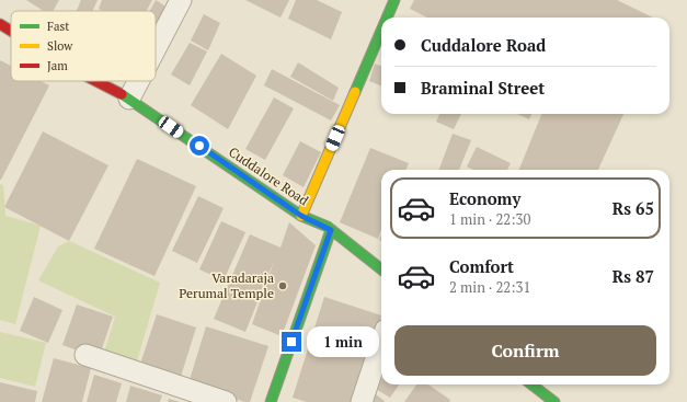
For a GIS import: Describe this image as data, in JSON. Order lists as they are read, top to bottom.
{
  "streets": {
    "main road": ["Cuddalore Road"]
  },
  "places": ["Varadaraja Perumal Temple"],
  "legend": ["Fast", "Slow", "Jam"],
  "page": {
    "banner": ["Cuddalore Road", "Braminal Street"],
    "list": [
      {
        "name": "Economy",
        "note": "1 min · 22:30",
        "value": "Rs 65"
      },
      {
        "name": "Comfort",
        "note": "2 min · 22:31",
        "value": "Rs 87"
      }
    ],
    "buttons": "Confirm",
    "bubble": "1 min"
  }
}
